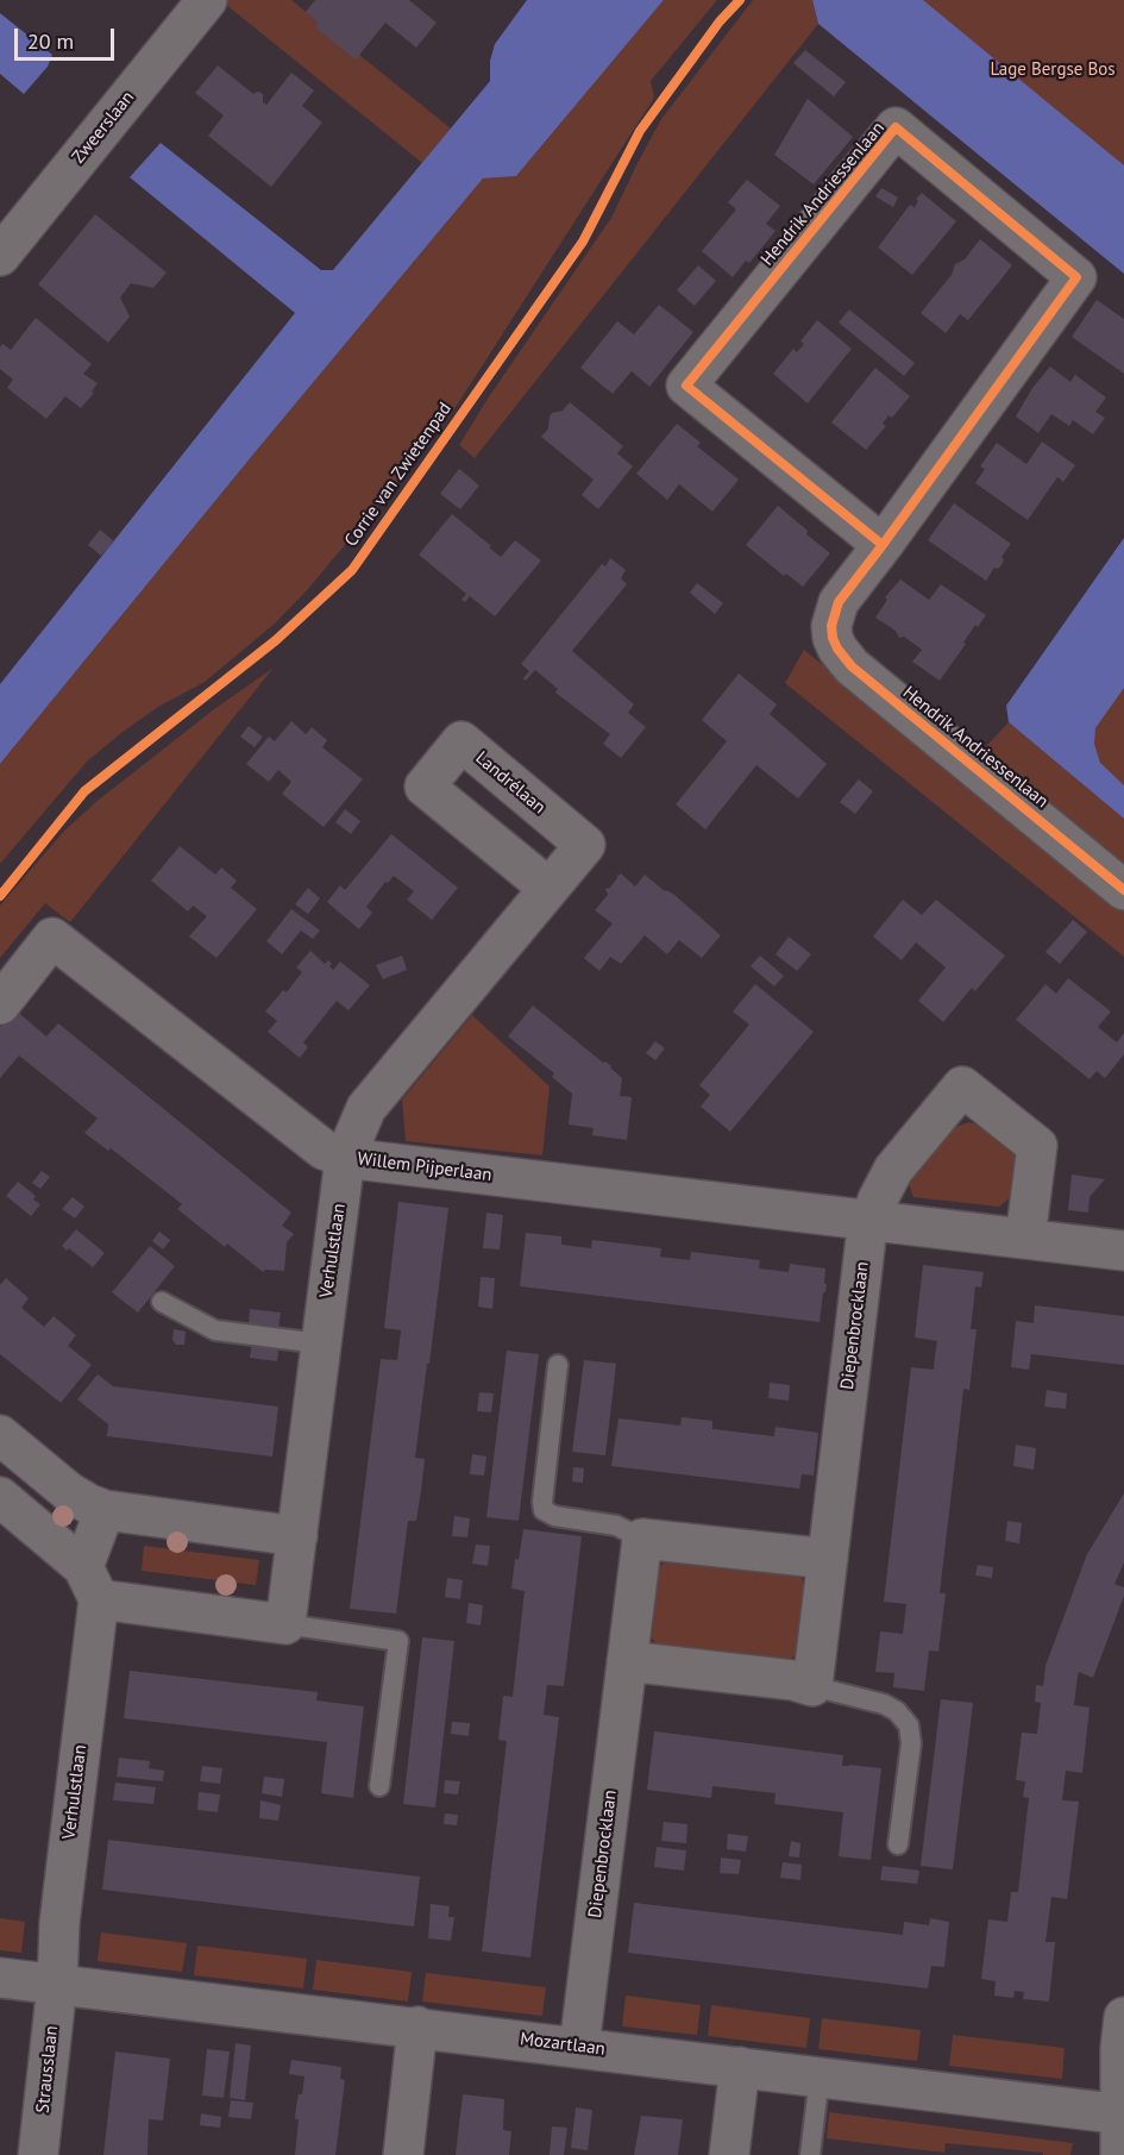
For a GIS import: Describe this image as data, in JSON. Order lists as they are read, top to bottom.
{
  "streets": {
    "street": [
      "Zweerslaan",
      "Hendrik Andriessenlaan",
      "Willem Pijperlaan",
      "Verhulstlaan",
      "Diepenbrocklaan",
      "Mozartlaan",
      "Strausslaan"
    ],
    "cycle path": ["Corrie van Zwietenpad"]
  },
  "crossings": [
    ["Willem Pijperlaan", "Verhulstlaan"],
    ["Willem Pijperlaan", "Diepenbrocklaan"],
    ["Verhulstlaan", "Mozartlaan"],
    ["Verhulstlaan", "Strausslaan"],
    ["Diepenbrocklaan", "Mozartlaan"],
    ["Mozartlaan", "Strausslaan"]
  ],
  "parks": ["Lage Bergse Bos"],
  "scale_bar": "20 m"
}
